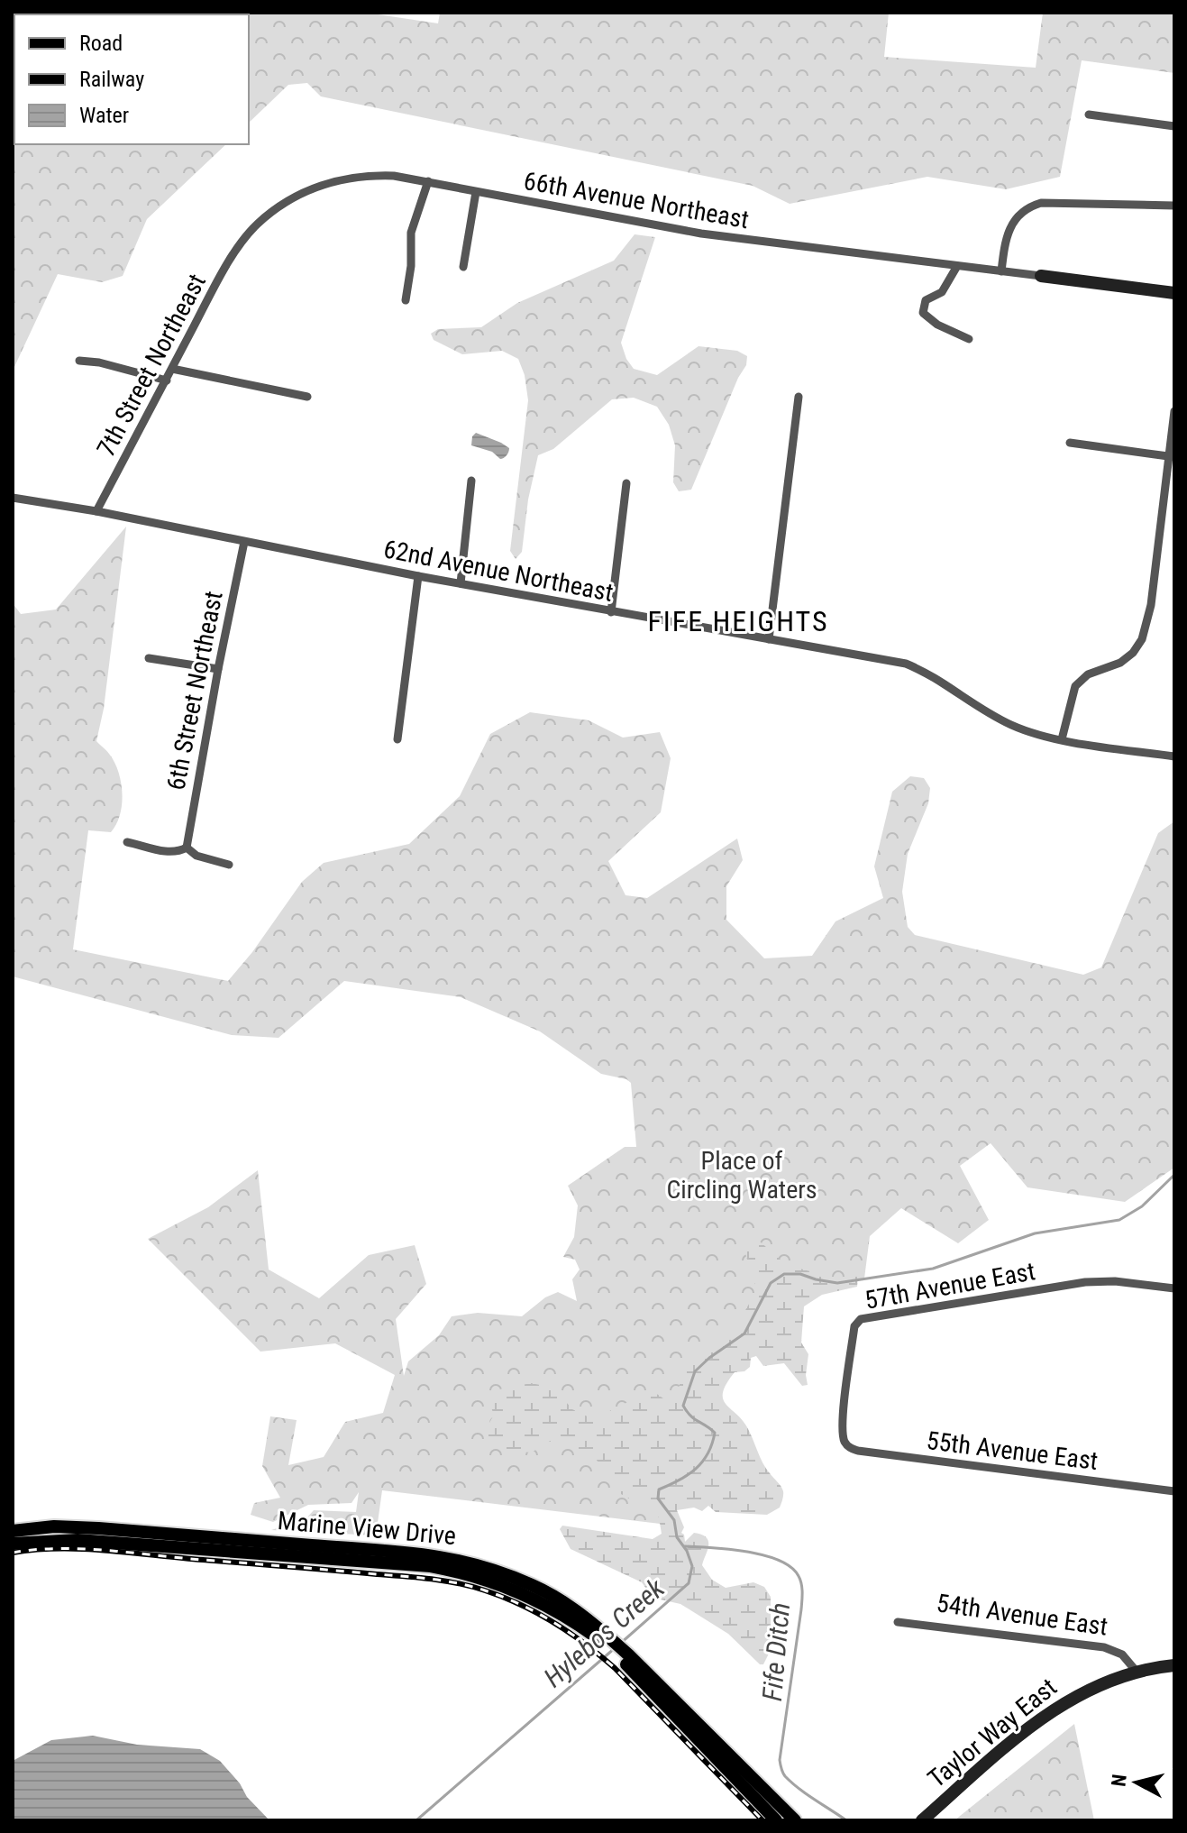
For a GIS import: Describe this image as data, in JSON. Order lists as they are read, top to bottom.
{
  "streets": {
    "main road": ["Marine View Drive", "Taylor Way East"],
    "street": [
      "66th Avenue Northeast",
      "7th Street Northeast",
      "62nd Avenue Northeast",
      "6th Street Northeast",
      "57th Avenue East",
      "55th Avenue East",
      "54th Avenue East"
    ]
  },
  "crossings": [
    ["66th Avenue Northeast", "7th Street Northeast"],
    ["7th Street Northeast", "62nd Avenue Northeast"],
    ["62nd Avenue Northeast", "6th Street Northeast"],
    ["57th Avenue East", "55th Avenue East"],
    ["54th Avenue East", "Taylor Way East"]
  ],
  "districts": ["FIFE HEIGHTS"],
  "water": ["Hylebos Creek", "Fife Ditch"],
  "parks": ["Place of Circling Waters"],
  "legend": ["Road", "Railway", "Water"],
  "north": "left"
}
